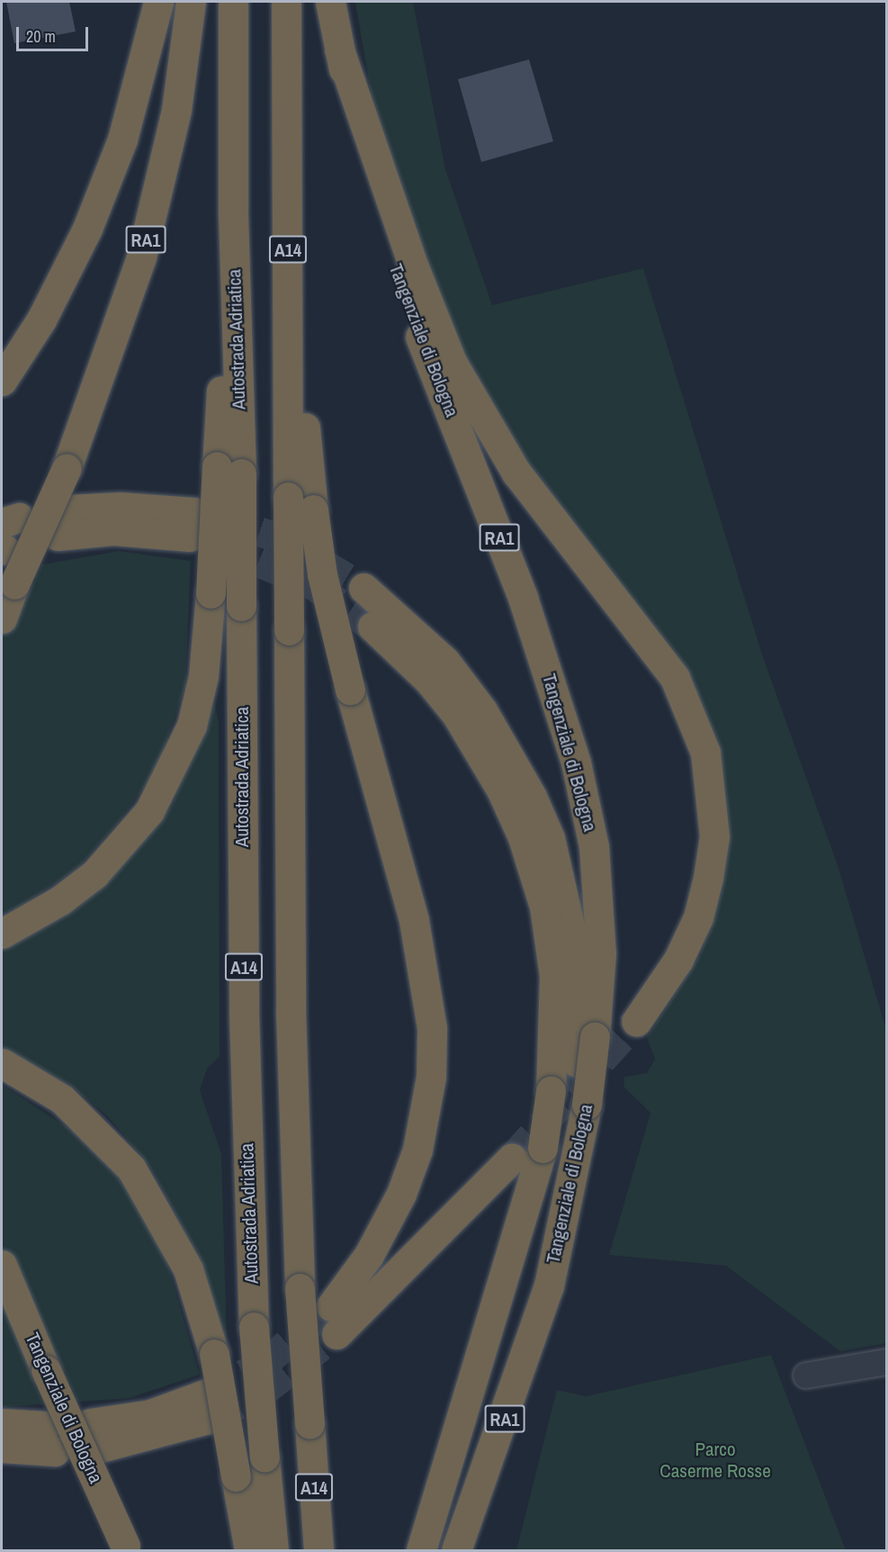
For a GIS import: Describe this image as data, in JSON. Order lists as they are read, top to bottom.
{
  "streets": {
    "highway": [
      "RA1",
      "A14",
      "Autostrada Adriatica",
      "Tangenziale di Bologna"
    ]
  },
  "parks": ["Parco Caserme Rosse"],
  "scale_bar": "20 m"
}
